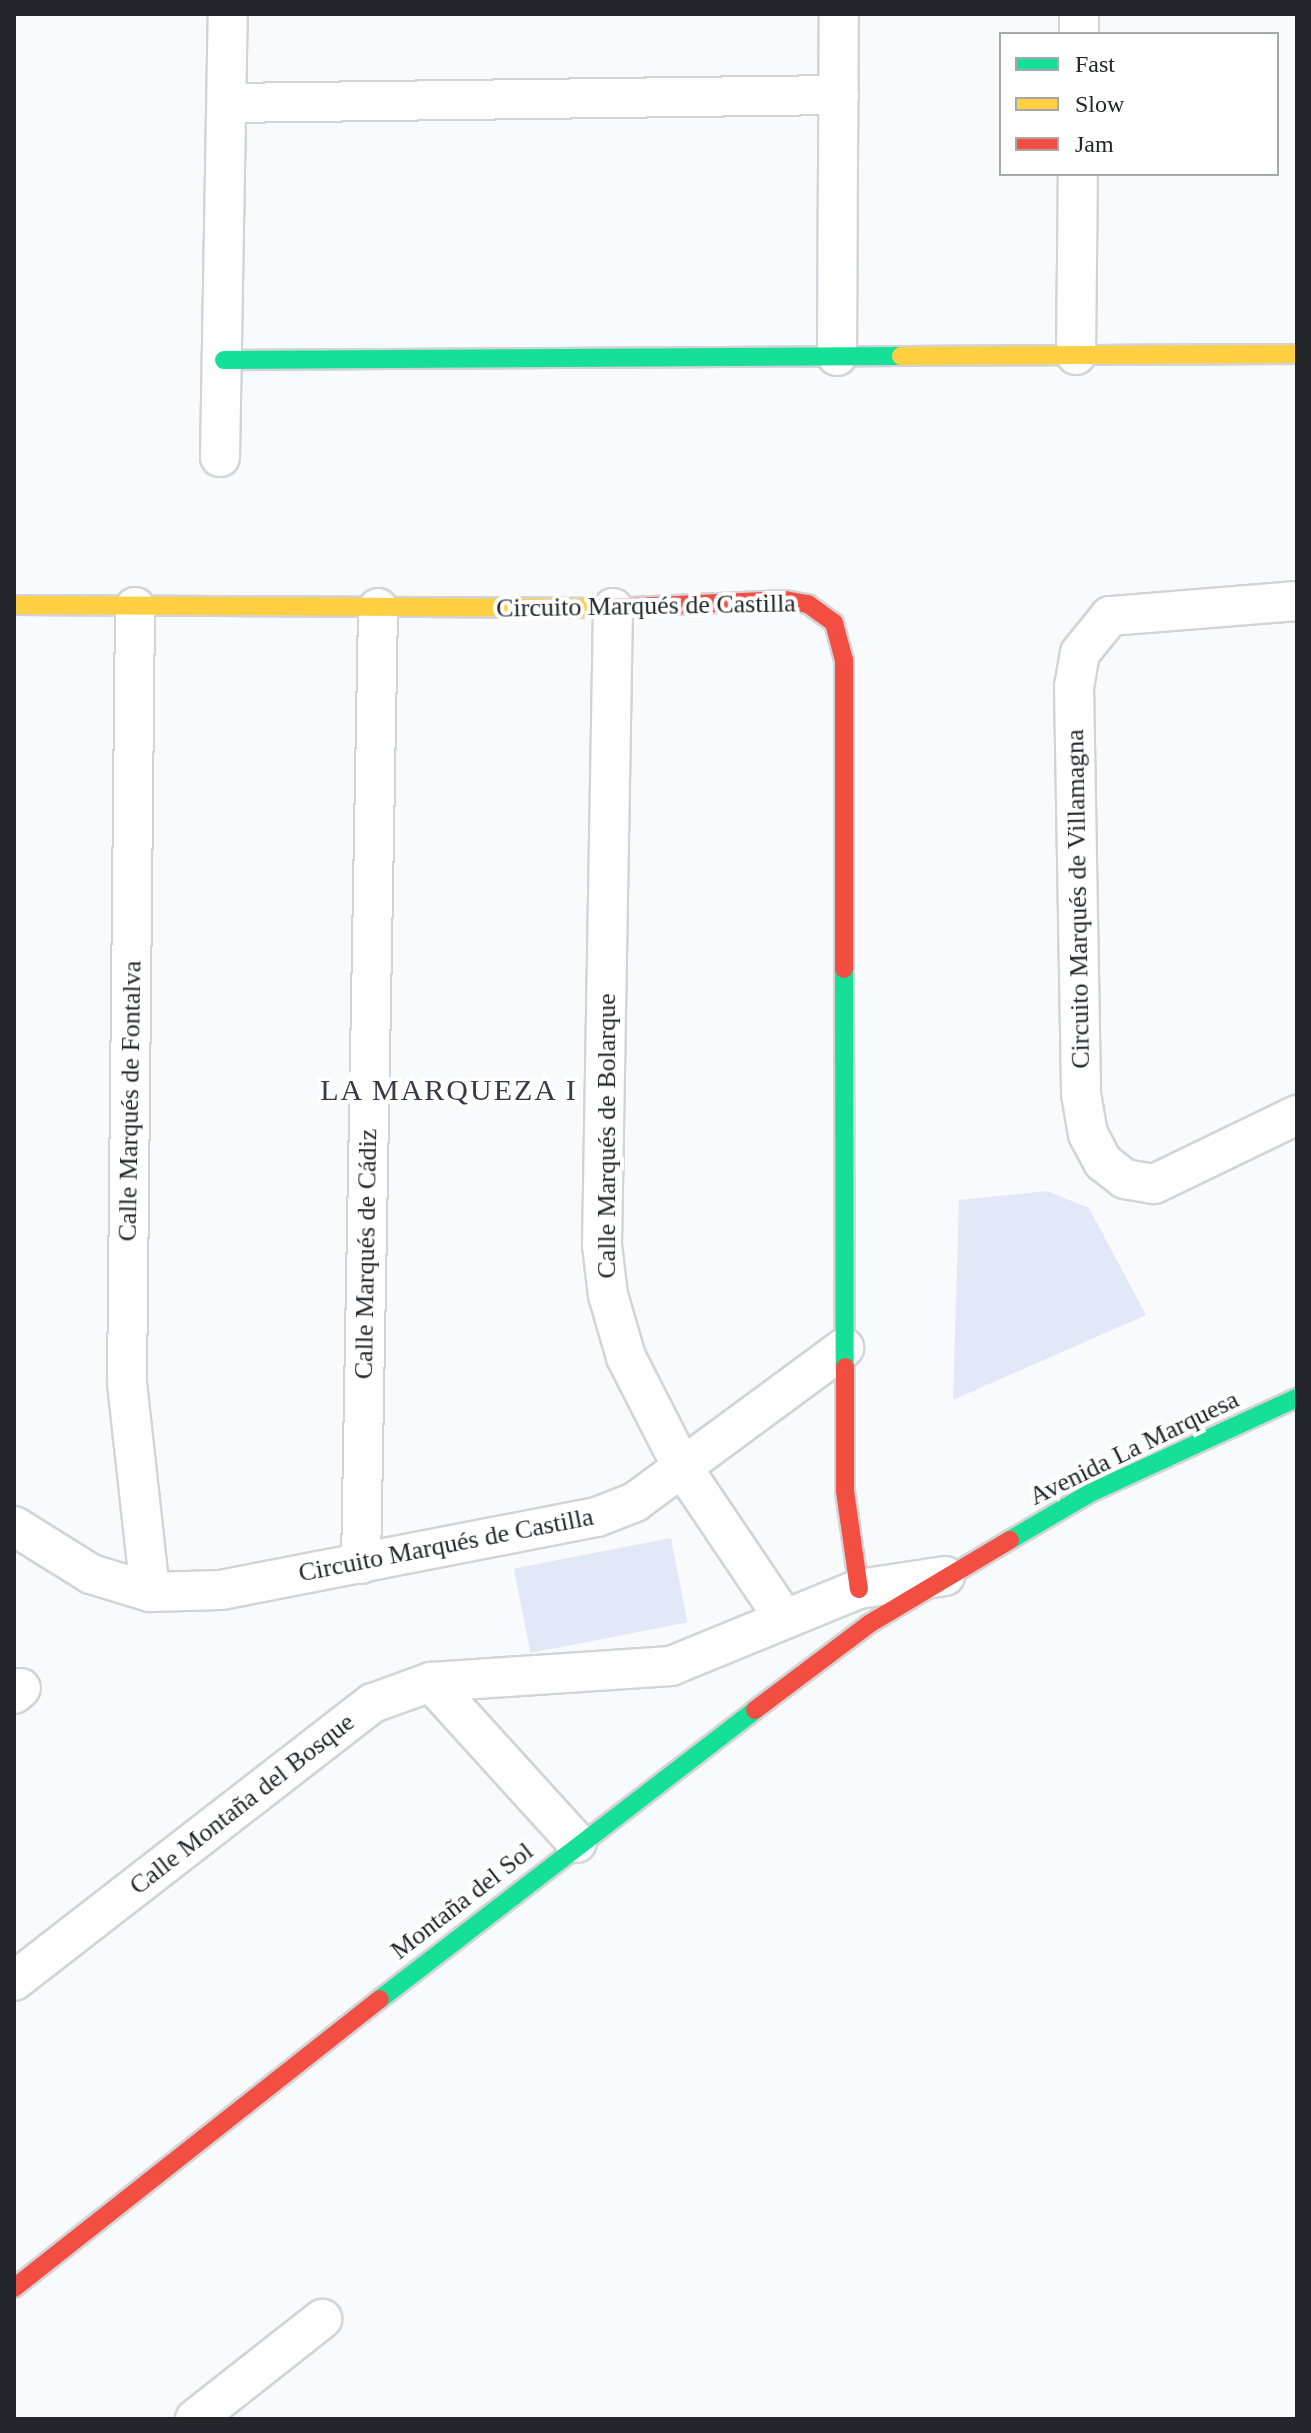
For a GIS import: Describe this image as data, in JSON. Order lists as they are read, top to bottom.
{
  "streets": {
    "street": [
      "Circuito Marqués de Castilla",
      "Circuito Marqués de Villamagna",
      "Calle Marqués de Fontalva",
      "Calle Marqués de Bolarque",
      "Calle Marqués de Cádiz",
      "Avenida La Marquesa",
      "Calle Montaña del Bosque",
      "Montaña del Sol"
    ]
  },
  "crossings": [
    ["Circuito Marqués de Castilla", "Calle Marqués de Fontalva"],
    ["Circuito Marqués de Castilla", "Calle Marqués de Bolarque"],
    ["Circuito Marqués de Castilla", "Calle Marqués de Cádiz"],
    ["Circuito Marqués de Castilla", "Calle Montaña del Bosque"],
    ["Calle Marqués de Bolarque", "Calle Montaña del Bosque"],
    ["Avenida La Marquesa", "Calle Montaña del Bosque"],
    ["Avenida La Marquesa", "Montaña del Sol"],
    ["Calle Montaña del Bosque", "Montaña del Sol"]
  ],
  "districts": ["LA MARQUEZA I"],
  "legend": ["Fast", "Slow", "Jam"]
}
